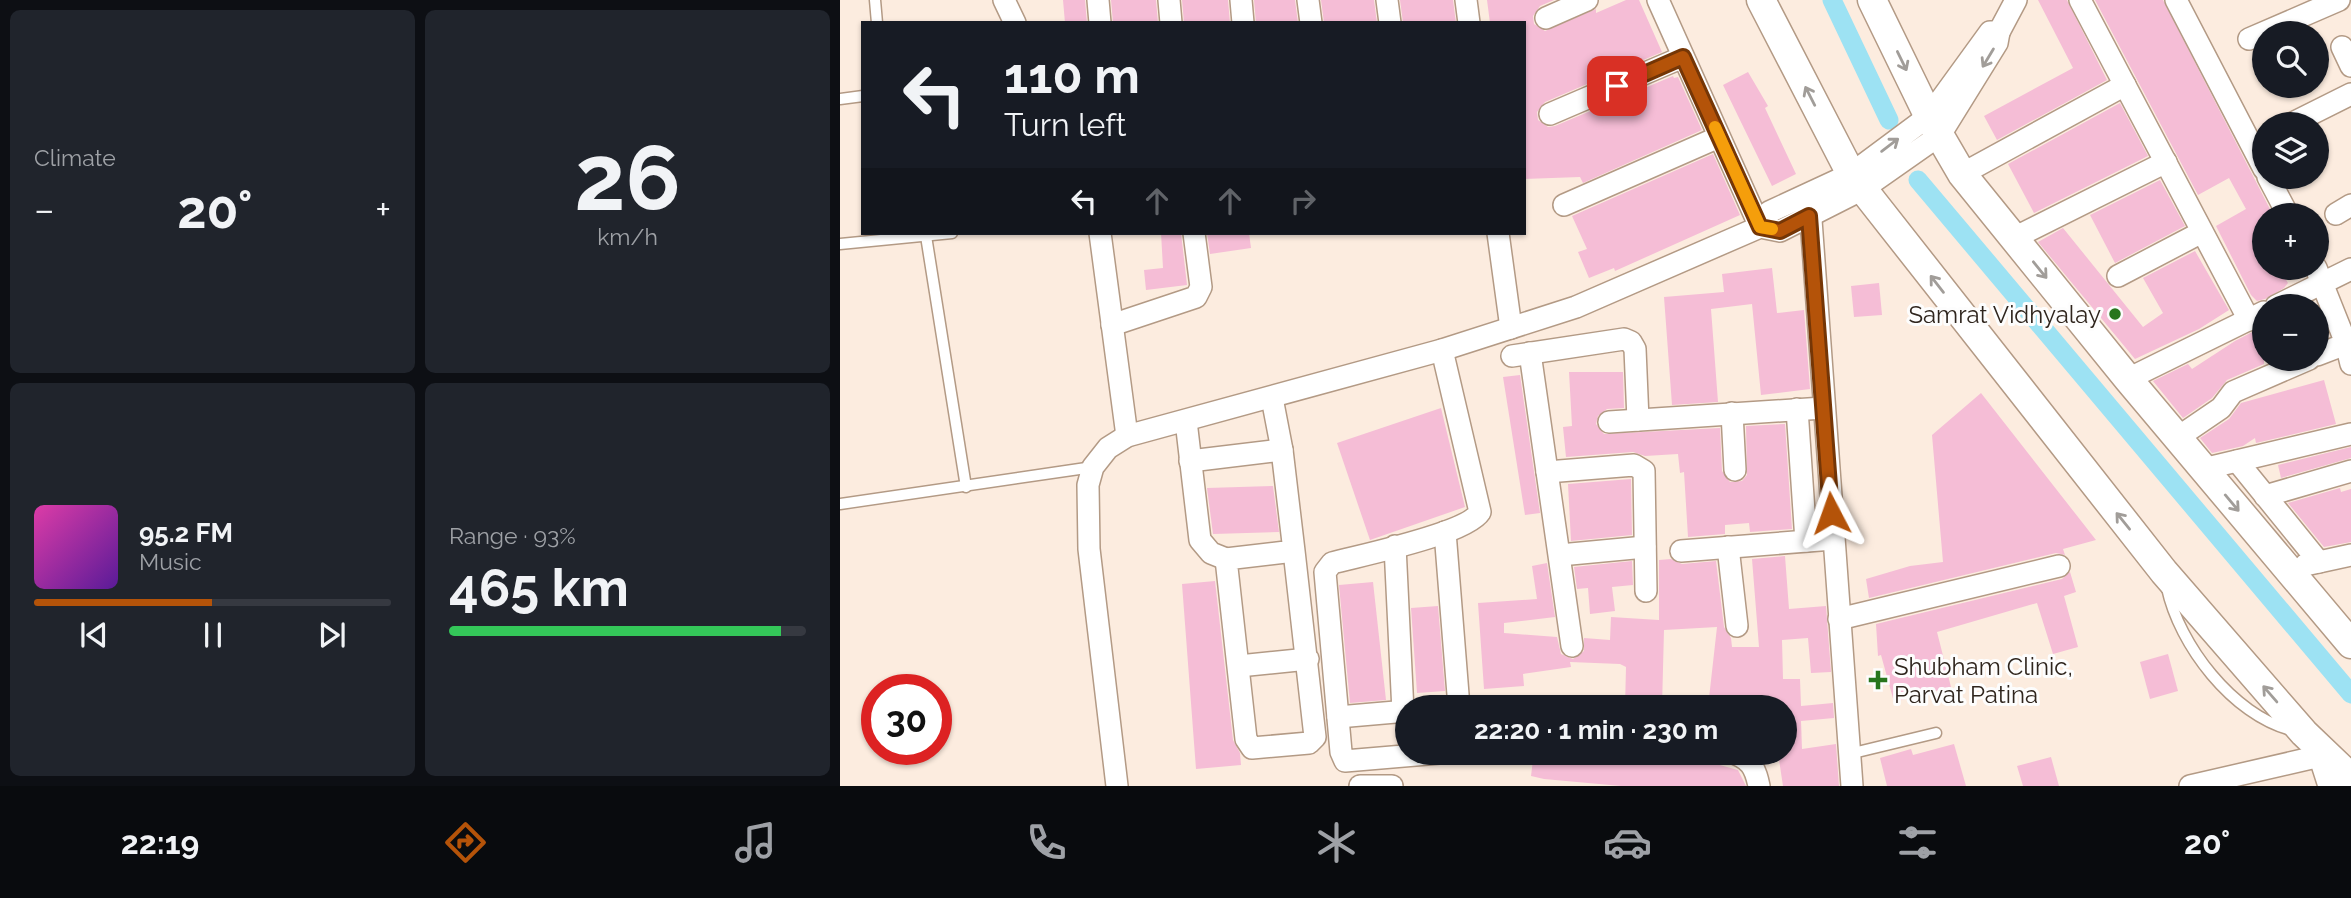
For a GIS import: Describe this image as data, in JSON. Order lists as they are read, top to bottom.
{
  "places": {
    "other": ["Samrat Vidhyalay"],
    "health": ["Shubham Clinic, Parvat Patina"]
  },
  "page": {
    "tile": [
      "Climate",
      ["26", "km/h"],
      ["Range · 93%", "465 km"]
    ],
    "map_buttons": ["+", "−"],
    "turn": ["110 m", "Turn left"],
    "heat": ["−", "20°", "+"],
    "song": ["95.2 FM", "Music"],
    "limit": "30",
    "trip": "22:20 · 1 min · 230 m",
    "tabs": ["22:19", "20°"]
  }
}
